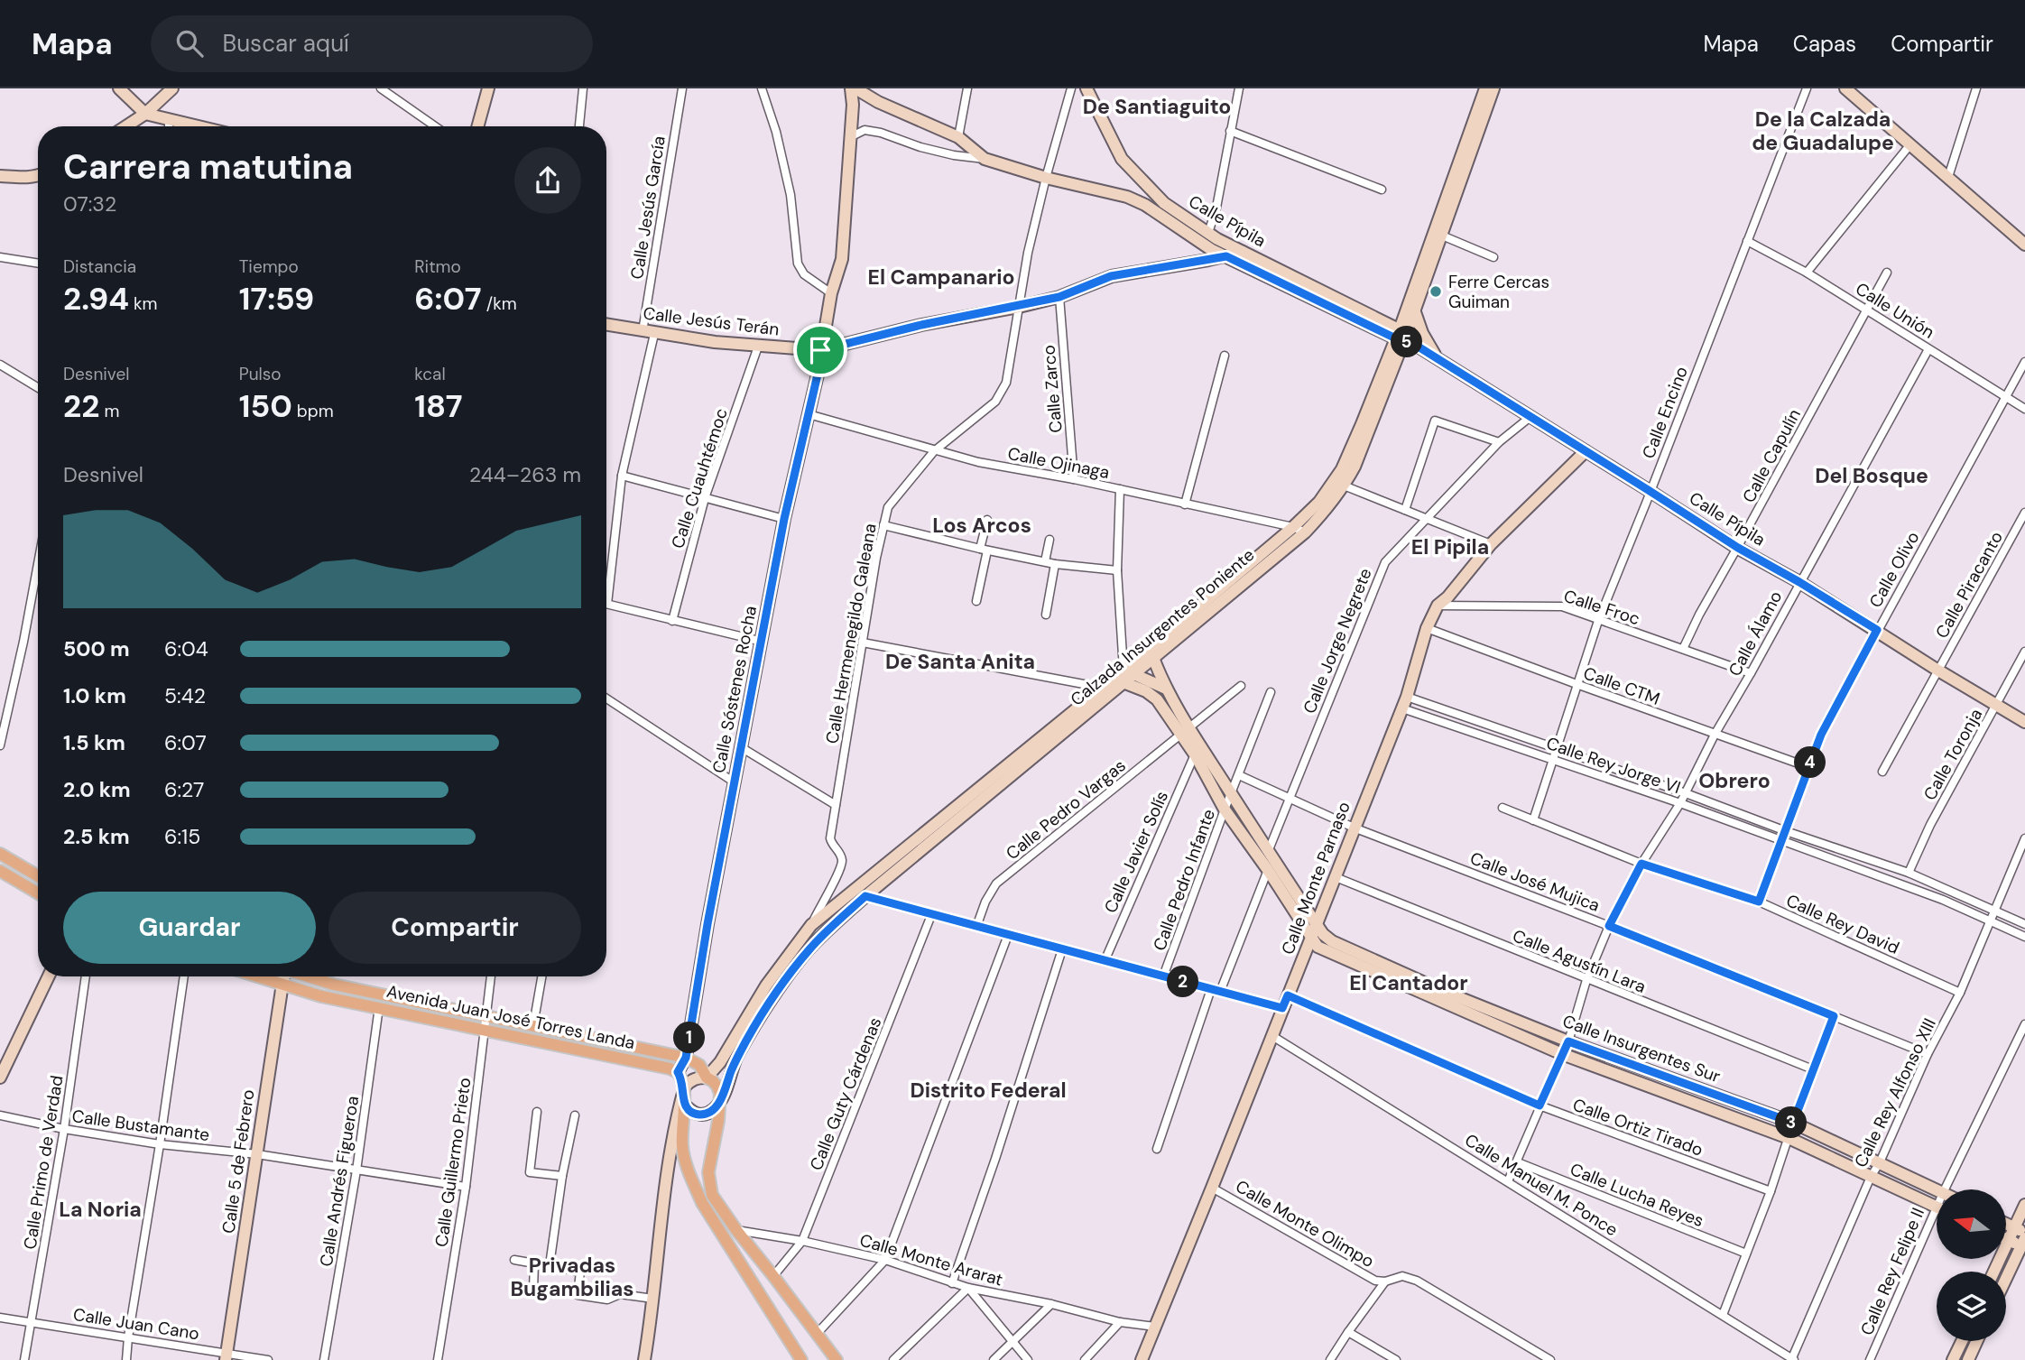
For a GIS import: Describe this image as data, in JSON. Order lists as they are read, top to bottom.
{
  "streets": {
    "main road": ["Avenida Juan José Torres Landa"],
    "street": [
      "Calle Jesús García",
      "Calle Pípila",
      "Calle Unión",
      "Calle Jesús Terán",
      "Calle Zarco",
      "Calle Encino",
      "Calle Capulín",
      "Calle Ojinaga",
      "Calle Cuauhtémoc",
      "Calle Olivo",
      "Calle Piracanto",
      "Calle Froc",
      "Calzada Insurgentes Poniente",
      "Calle Hermenegildo Galeana",
      "Calle Álamo",
      "Calle Jorge Negrete",
      "Calle CTM",
      "Calle Sóstenes Rocha",
      "Calle Toronja",
      "Calle Rey Jorge VI",
      "Calle Pedro Vargas",
      "Calle Javier Solís",
      "Calle Monte Parnaso",
      "Calle Pedro Infante",
      "Calle José Mujica",
      "Calle Rey David",
      "Calle Agustín Lara",
      "Calle Insurgentes Sur",
      "Calle Rey Alfonso XIII",
      "Calle Guty Cárdenas",
      "Calle Bustamante",
      "Calle Ortiz Tirado",
      "Calle 5 de Febrero",
      "Calle Primo de Verdad",
      "Calle Guillermo Prieto",
      "Calle Andrés Figueroa",
      "Calle Manuel M. Ponce",
      "Calle Lucha Reyes",
      "Calle Monte Olimpo",
      "Calle Monte Ararat",
      "Calle Rey Felipe II",
      "Calle Juan Cano"
    ]
  },
  "crossings": [
    ["Calle Jesús García", "Calle Jesús Terán"],
    ["Calle Pípila", "Calle Jesús Terán"],
    ["Calle Pípila", "Calle Encino"],
    ["Calle Pípila", "Calle Capulín"],
    ["Calle Pípila", "Calle Olivo"],
    ["Calle Pípila", "Calle Piracanto"],
    ["Calle Pípila", "Calzada Insurgentes Poniente"],
    ["Calle Pípila", "Calle Hermenegildo Galeana"],
    ["Calle Pípila", "Calle Álamo"],
    ["Calle Pípila", "Calle Jorge Negrete"],
    ["Calle Pípila", "Calle Toronja"],
    ["Calle Pípila", "Calle Monte Parnaso"],
    ["Calle Unión", "Calle Encino"],
    ["Calle Unión", "Calle Capulín"],
    ["Calle Unión", "Calle Olivo"],
    ["Calle Unión", "Calle Álamo"],
    ["Calle Jesús Terán", "Calle Zarco"],
    ["Calle Jesús Terán", "Calle Cuauhtémoc"],
    ["Calle Jesús Terán", "Calle Hermenegildo Galeana"],
    ["Calle Jesús Terán", "Calle Sóstenes Rocha"],
    ["Calle Zarco", "Calle Ojinaga"],
    ["Calle Encino", "Calle Froc"],
    ["Calle Encino", "Calle CTM"],
    ["Calle Encino", "Calle Rey Jorge VI"],
    ["Calle Encino", "Calle Rey David"],
    ["Calle Capulín", "Calle Froc"],
    ["Calle Ojinaga", "Calzada Insurgentes Poniente"],
    ["Calle Ojinaga", "Calle Hermenegildo Galeana"],
    ["Calle Ojinaga", "Calle Sóstenes Rocha"],
    ["Calle Olivo", "Calle CTM"],
    ["Calle Olivo", "Calle Rey Jorge VI"],
    ["Calle Olivo", "Calle Rey David"],
    ["Calle Froc", "Calle Álamo"],
    ["Calle Froc", "Calle Monte Parnaso"],
    ["Calzada Insurgentes Poniente", "Calle Hermenegildo Galeana"],
    ["Calle Álamo", "Calle CTM"],
    ["Calle Álamo", "Calle Rey Jorge VI"],
    ["Calle Álamo", "Calle José Mujica"],
    ["Calle Álamo", "Calle Rey David"],
    ["Calle Álamo", "Calle Agustín Lara"],
    ["Calle Álamo", "Calle Insurgentes Sur"],
    ["Calle Álamo", "Calle Ortiz Tirado"],
    ["Calle Álamo", "Calle Manuel M. Ponce"],
    ["Calle Álamo", "Calle Lucha Reyes"],
    ["Calle Jorge Negrete", "Calle José Mujica"],
    ["Calle Jorge Negrete", "Calle Insurgentes Sur"],
    ["Calle CTM", "Calle Monte Parnaso"],
    ["Calle Sóstenes Rocha", "Avenida Juan José Torres Landa"],
    ["Calle Toronja", "Calle Rey Jorge VI"],
    ["Calle Rey Jorge VI", "Calle Monte Parnaso"],
    ["Calle Rey Jorge VI", "Calle Rey Alfonso XIII"],
    ["Calle Pedro Vargas", "Calle Insurgentes Sur"],
    ["Calle Monte Parnaso", "Calle José Mujica"],
    ["Calle Monte Parnaso", "Calle Agustín Lara"],
    ["Calle Monte Parnaso", "Calle Insurgentes Sur"],
    ["Calle Monte Parnaso", "Calle Ortiz Tirado"],
    ["Calle Monte Parnaso", "Calle Manuel M. Ponce"],
    ["Calle Monte Parnaso", "Calle Monte Olimpo"],
    ["Calle Monte Parnaso", "Calle Monte Ararat"],
    ["Calle Pedro Infante", "Calle José Mujica"],
    ["Calle Pedro Infante", "Calle Insurgentes Sur"],
    ["Calle José Mujica", "Calle Rey Alfonso XIII"],
    ["Calle Rey David", "Calle Rey Alfonso XIII"],
    ["Avenida Juan José Torres Landa", "Calle 5 de Febrero"],
    ["Avenida Juan José Torres Landa", "Calle Guillermo Prieto"],
    ["Avenida Juan José Torres Landa", "Calle Andrés Figueroa"],
    ["Calle Insurgentes Sur", "Calle Rey Alfonso XIII"],
    ["Calle Rey Alfonso XIII", "Calle Manuel M. Ponce"],
    ["Calle Guty Cárdenas", "Calle Monte Ararat"],
    ["Calle Bustamante", "Calle 5 de Febrero"],
    ["Calle Bustamante", "Calle Primo de Verdad"],
    ["Calle Bustamante", "Calle Guillermo Prieto"],
    ["Calle Bustamante", "Calle Andrés Figueroa"],
    ["Calle 5 de Febrero", "Calle Juan Cano"],
    ["Calle Primo de Verdad", "Calle Juan Cano"]
  ],
  "districts": [
    "De Santiaguito",
    "De la Calzada de Guadalupe",
    "El Campanario",
    "Del Bosque",
    "Los Arcos",
    "El Pipila",
    "De Santa Anita",
    "Obrero",
    "El Cantador",
    "Distrito Federal",
    "La Noria",
    "Privadas Bugambilias"
  ],
  "places": ["Ferre Cercas Guiman"],
  "north": "left",
  "page": {
    "header": "Mapa",
    "search": "Buscar aquí",
    "nav": ["Mapa", "Capas", "Compartir"],
    "heading": ["Carrera matutina", "07:32"],
    "stats": [
      ["Distancia", "2.94 km"],
      ["Tiempo", "17:59"],
      ["Ritmo", "6:07 /km"],
      ["Desnivel", "22 m"],
      ["Pulso", "150 bpm"],
      ["kcal", "187"]
    ],
    "pins": [
      "5",
      "4",
      "2",
      "1",
      "3"
    ],
    "chart": ["Desnivel", "244–263 m"],
    "list": [
      {
        "name": "500 m",
        "note": "6:04"
      },
      {
        "name": "1.0 km",
        "note": "5:42"
      },
      {
        "name": "1.5 km",
        "note": "6:07"
      },
      {
        "name": "2.0 km",
        "note": "6:27"
      },
      {
        "name": "2.5 km",
        "note": "6:15"
      }
    ],
    "buttons": ["Guardar", "Compartir"]
  }
}
